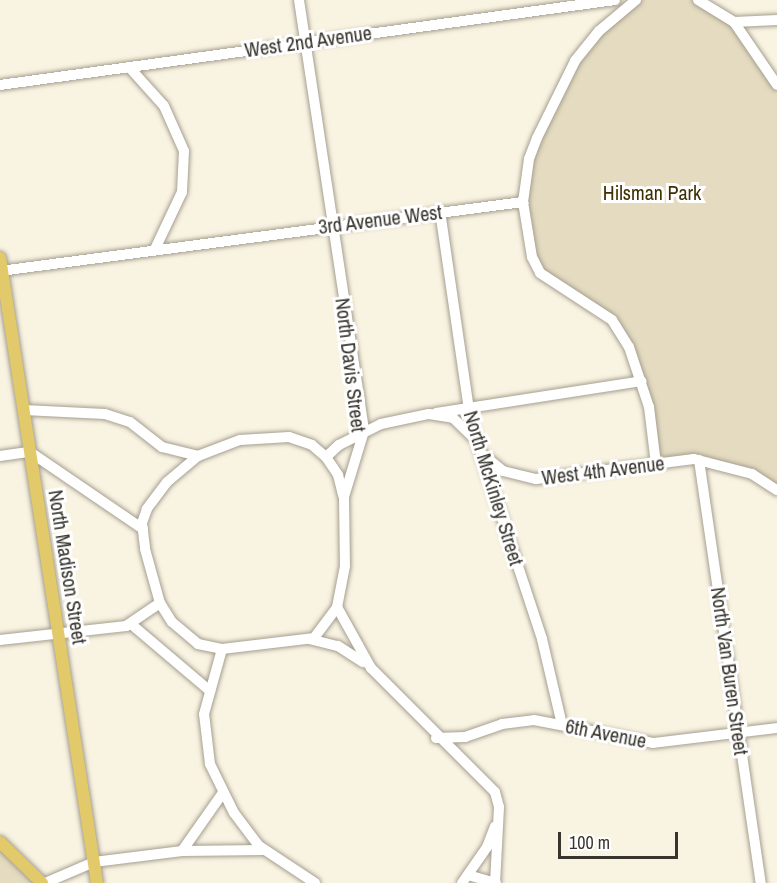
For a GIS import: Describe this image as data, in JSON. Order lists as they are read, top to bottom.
{
  "streets": {
    "main road": ["North Madison Street"],
    "street": [
      "West 2nd Avenue",
      "3rd Avenue West",
      "North Davis Street",
      "West 4th Avenue",
      "North McKinley Street",
      "North Van Buren Street",
      "6th Avenue"
    ]
  },
  "crossings": [
    ["West 2nd Avenue", "North Davis Street"],
    ["3rd Avenue West", "North Davis Street"],
    ["3rd Avenue West", "North McKinley Street"],
    ["3rd Avenue West", "North Madison Street"],
    ["West 4th Avenue", "North McKinley Street"],
    ["West 4th Avenue", "North Van Buren Street"],
    ["North McKinley Street", "6th Avenue"],
    ["North Van Buren Street", "6th Avenue"]
  ],
  "parks": ["Hilsman Park"],
  "scale_bar": "100 m"
}
